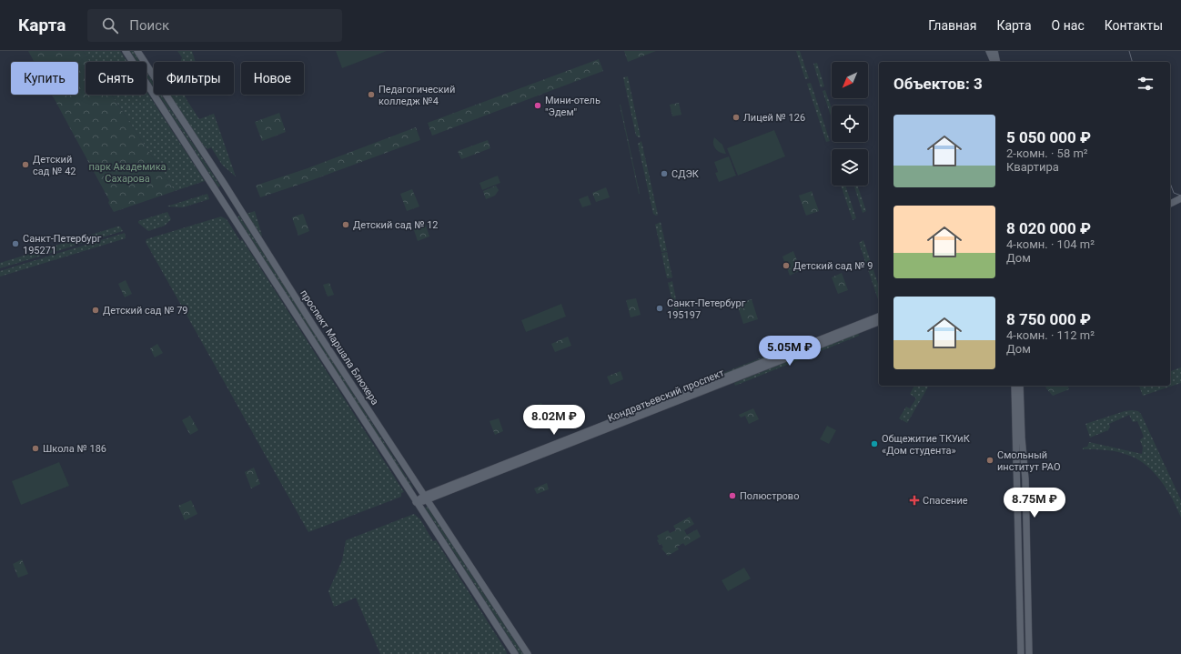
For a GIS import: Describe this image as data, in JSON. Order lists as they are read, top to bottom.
{
  "streets": {
    "main road": ["проспект Маршала Блюхера", "Кондратьевский проспект"]
  },
  "crossings": [
    ["проспект Маршала Блюхера", "Кондратьевский проспект"]
  ],
  "parks": ["парк Академика Сахарова"],
  "places": {
    "other": [
      "Педагогический колледж №4",
      "Мини-отель \"Эдем\"",
      "Лицей № 126",
      "Детский сад № 42",
      "СДЭК",
      "Детский сад № 12",
      "Санкт-Петербург 195271",
      "Детский сад № 9",
      "Санкт-Петербург 195197",
      "Детский сад № 79",
      "Общежитие ТКУиК «Дом студента»",
      "Школа № 186",
      "Смольный институт РАО",
      "Полюстрово"
    ],
    "health": ["Спасение"]
  },
  "north": "bottom left",
  "page": {
    "header": "Карта",
    "search": "Поиск",
    "nav": [
      "Главная",
      "Карта",
      "О нас",
      "Контакты"
    ],
    "chip": [
      "Купить",
      "Снять",
      "Фильтры",
      "Новое"
    ],
    "heading": "Объектов: 3",
    "list": [
      {
        "name": "5 050 000 ₽",
        "note": "2-комн. · 58 m² · Квартира"
      },
      {
        "name": "8 020 000 ₽",
        "note": "4-комн. · 104 m² · Дом"
      },
      {
        "name": "8 750 000 ₽",
        "note": "4-комн. · 112 m² · Дом"
      }
    ],
    "price": ["5.05M ₽", "8.02M ₽", "8.75M ₽"]
  }
}
